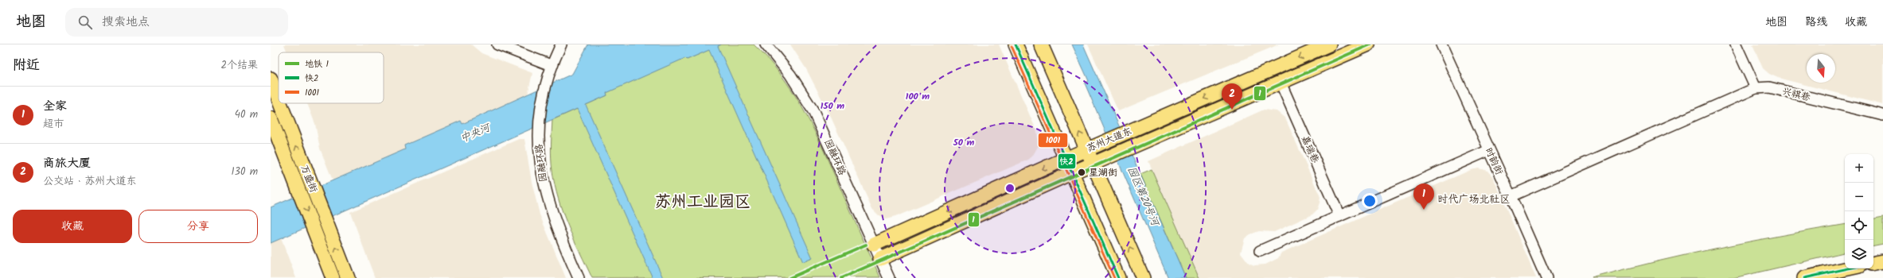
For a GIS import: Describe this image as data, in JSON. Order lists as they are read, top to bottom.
{
  "streets": {
    "main road": ["苏州大道东", "万盛街"],
    "street": [
      "兴祺巷",
      "嘉瑞巷",
      "园融环路",
      "时韵街"
    ]
  },
  "crossings": [
    ["苏州大道东", "嘉瑞巷"],
    ["苏州大道东", "园融环路"]
  ],
  "districts": ["时代广场北社区", "苏州工业园区"],
  "water": ["中央河", "园区第20号河"],
  "places": ["星湖街"],
  "lines": ["metro line 1", "transit line 快2", "transit line 1001"],
  "legend": ["地铁 1", "快2", "1001"],
  "north": "bottom",
  "page": {
    "header": "地图",
    "search": "搜索地点",
    "nav": ["地图", "路线", "收藏"],
    "heading": ["附近", "2个结果"],
    "pins": ["2", "1"],
    "list": [
      {
        "mark": "1",
        "name": "全家",
        "note": "超市",
        "value": "40 m"
      },
      {
        "mark": "2",
        "name": "商旅大厦",
        "note": "公交站 · 苏州大道东",
        "value": "130 m"
      }
    ],
    "map_buttons": ["+", "−"],
    "buttons": ["收藏", "分享"]
  },
  "rings": ["100 m", "150 m", "50 m"]
}
